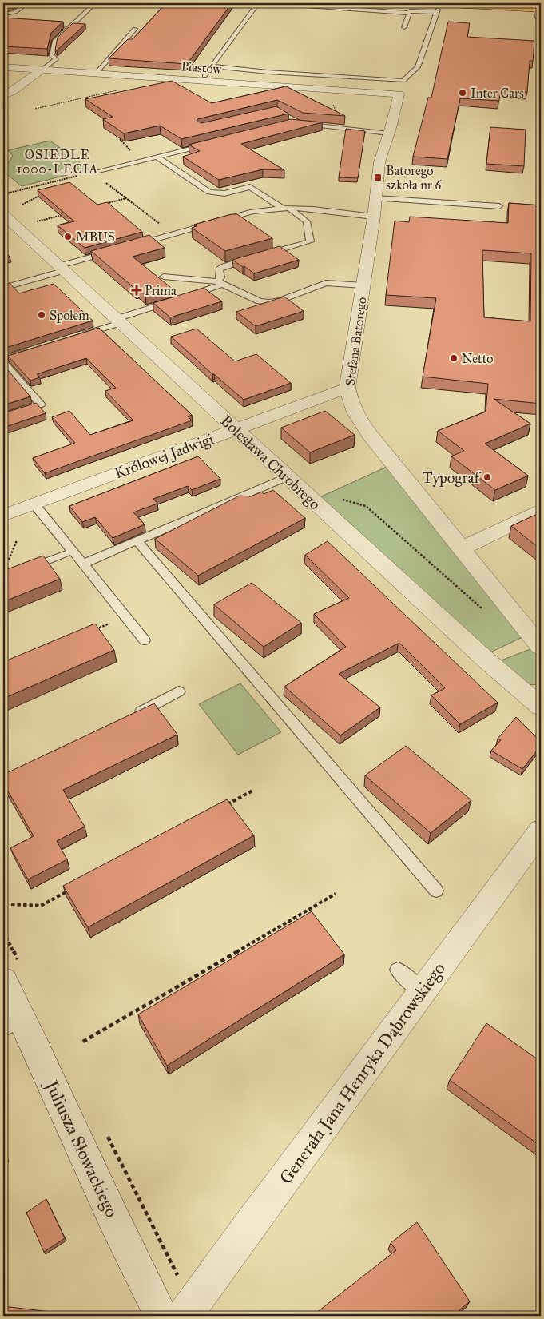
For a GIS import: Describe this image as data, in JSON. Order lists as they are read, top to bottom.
{
  "streets": {
    "street": [
      "Piastów",
      "Stefana Batorego",
      "Królowej Jadwigi",
      "Bolesława Chrobrego",
      "Generała Jana Henryka Dąbrowskiego",
      "Juliusza Słowackiego"
    ]
  },
  "crossings": [
    ["Piastów", "Stefana Batorego"],
    ["Stefana Batorego", "Królowej Jadwigi"],
    ["Królowej Jadwigi", "Bolesława Chrobrego"]
  ],
  "districts": ["OSIEDLE 1000-LECIA"],
  "places": {
    "other": [
      "Inter Cars",
      "MBUS",
      "Społem",
      "Netto",
      "Typograf"
    ],
    "transit": ["Batorego szkoła nr 6"],
    "health": ["Prima"]
  }
}
